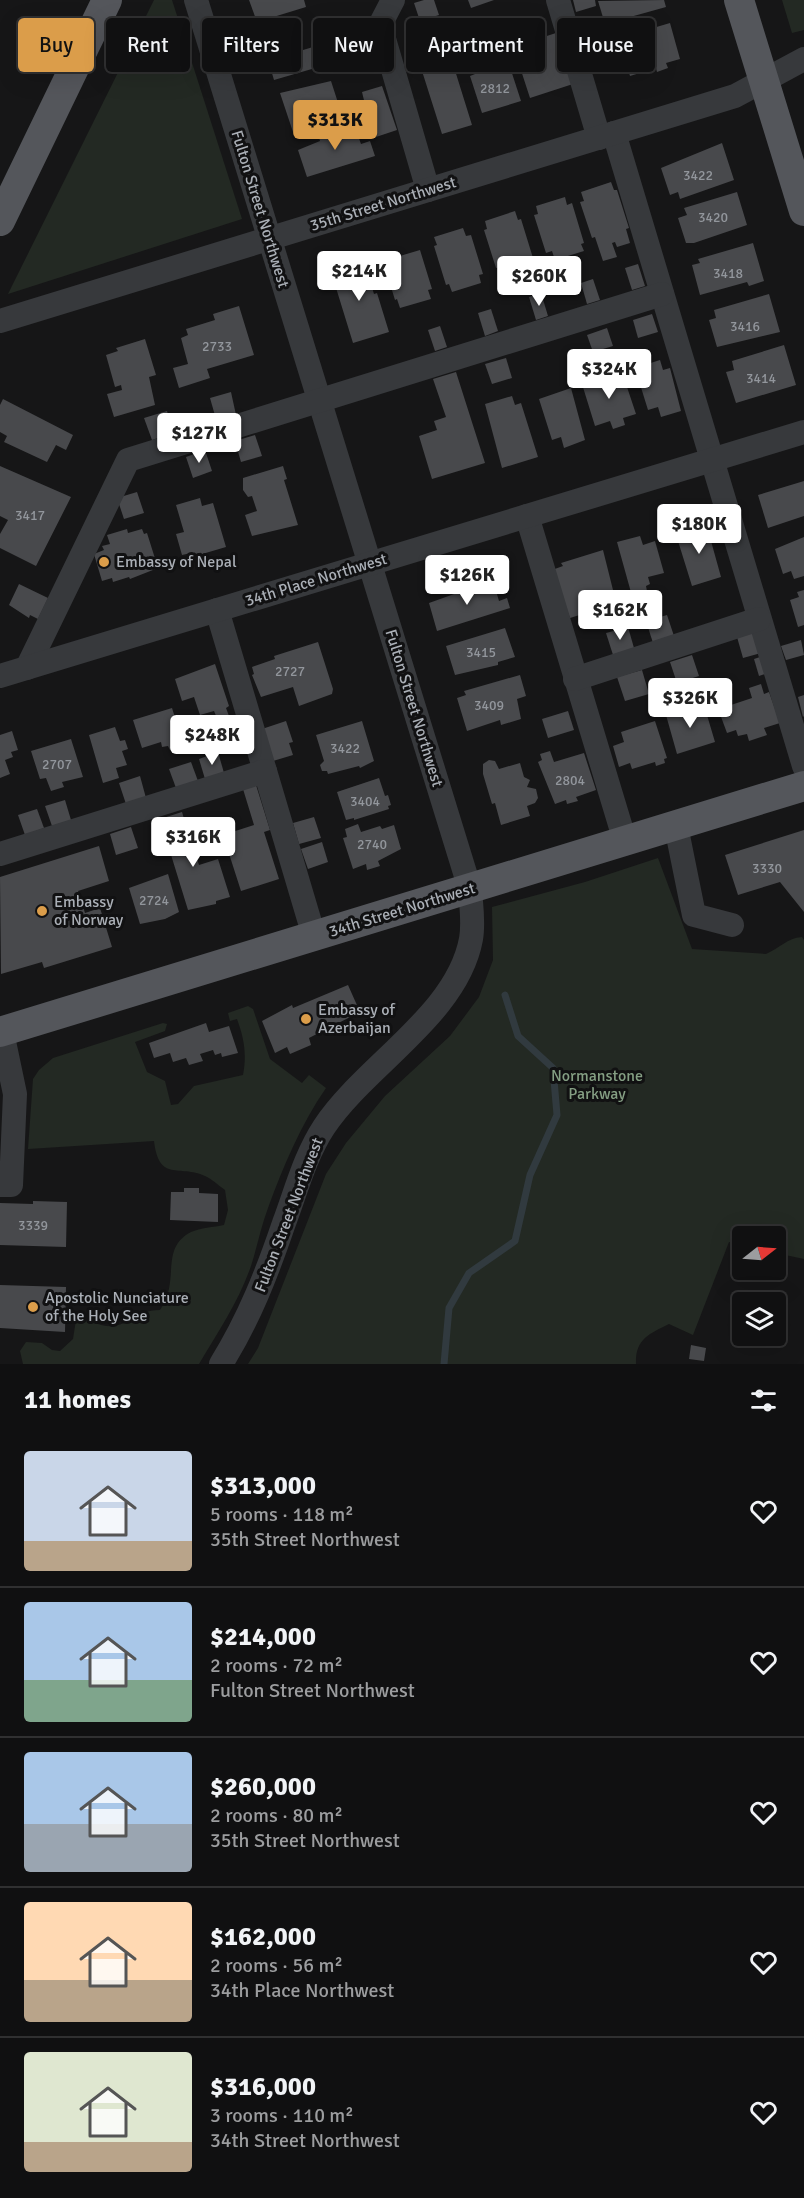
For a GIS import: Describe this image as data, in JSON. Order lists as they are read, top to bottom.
{
  "streets": {
    "main road": ["34th Street Northwest"],
    "street": ["35th Street Northwest", "Fulton Street Northwest", "34th Place Northwest"]
  },
  "crossings": [
    ["35th Street Northwest", "Fulton Street Northwest"],
    ["Fulton Street Northwest", "34th Place Northwest"],
    ["Fulton Street Northwest", "34th Street Northwest"]
  ],
  "parks": ["Normanstone Parkway"],
  "places": [
    "Embassy of Nepal",
    "Embassy of Norway",
    "Embassy of Azerbaijan",
    "Apostolic Nunciature of the Holy See"
  ],
  "house_numbers": [
    "2812",
    "3422",
    "3420",
    "3418",
    "3416",
    "2733",
    "3414",
    "3417",
    "3415",
    "2727",
    "3409",
    "3422",
    "2707",
    "2804",
    "3404",
    "2740",
    "3330",
    "2724",
    "3339"
  ],
  "north": "right",
  "page": {
    "chip": [
      "Buy",
      "Rent",
      "Filters",
      "New",
      "Apartment",
      "House"
    ],
    "price": [
      "$313K",
      "$214K",
      "$260K",
      "$324K",
      "$127K",
      "$180K",
      "$126K",
      "$162K",
      "$326K",
      "$248K",
      "$316K"
    ],
    "heading": "11 homes",
    "list": [
      {
        "name": "$313,000",
        "note": "5 rooms · 118 m² · 35th Street Northwest"
      },
      {
        "name": "$214,000",
        "note": "2 rooms · 72 m² · Fulton Street Northwest"
      },
      {
        "name": "$260,000",
        "note": "2 rooms · 80 m² · 35th Street Northwest"
      },
      {
        "name": "$162,000",
        "note": "2 rooms · 56 m² · 34th Place Northwest"
      },
      {
        "name": "$316,000",
        "note": "3 rooms · 110 m² · 34th Street Northwest"
      }
    ]
  }
}
